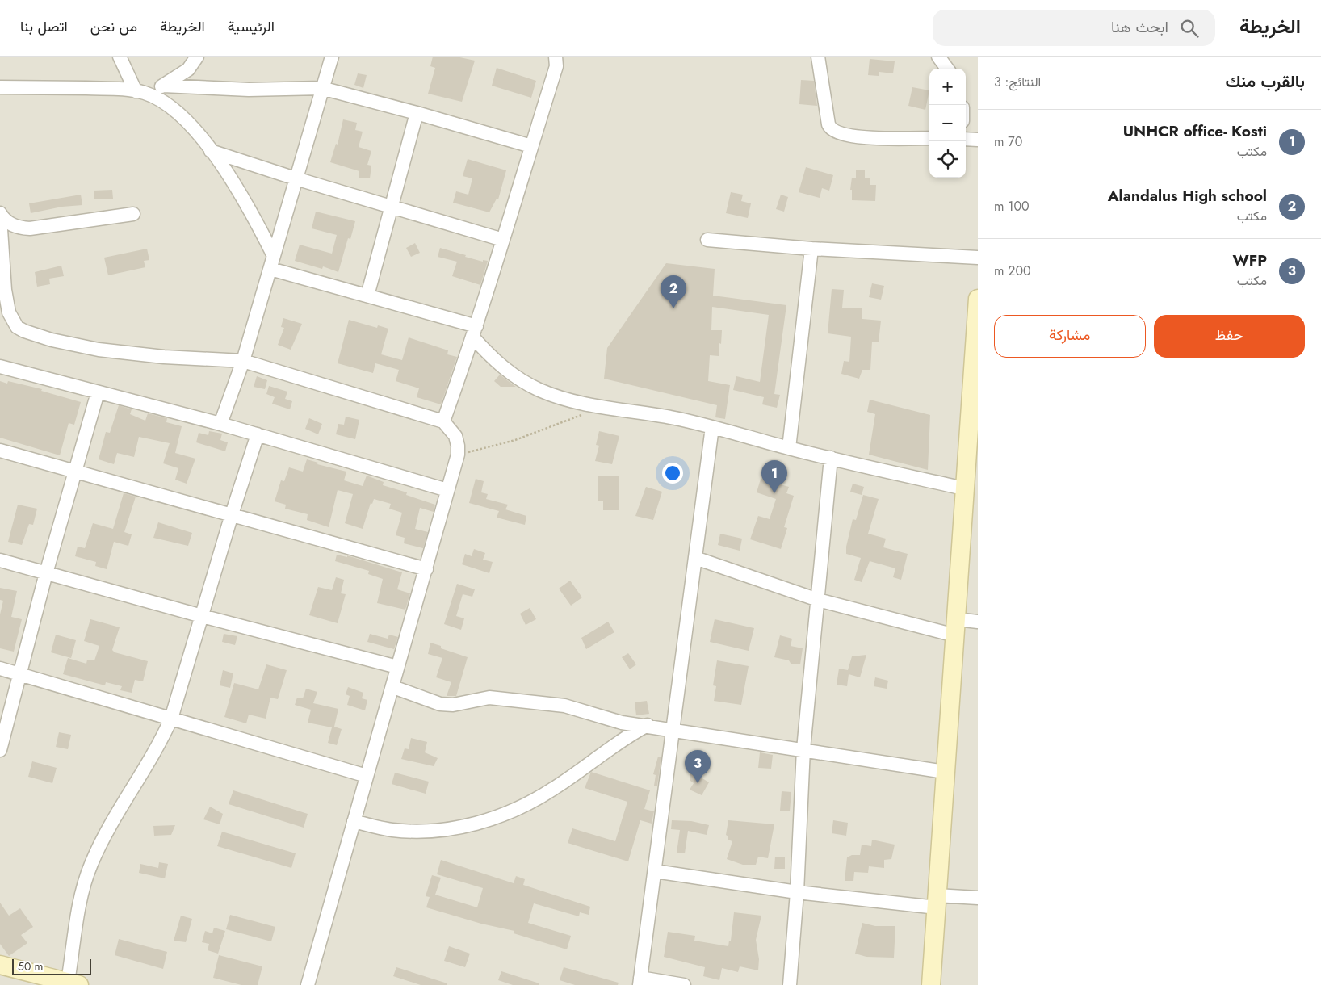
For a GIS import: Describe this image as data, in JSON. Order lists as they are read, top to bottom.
{
  "scale_bar": "50 m",
  "page": {
    "header": "الخريطة",
    "search": "ابحث هنا",
    "nav": [
      "الرئيسية",
      "الخريطة",
      "من نحن",
      "اتصل بنا"
    ],
    "heading": ["بالقرب منك", "النتائج: 3"],
    "map_buttons": ["+", "−"],
    "list": [
      {
        "mark": "1",
        "name": "UNHCR office- Kosti",
        "note": "مكتب",
        "value": "70 m"
      },
      {
        "mark": "2",
        "name": "Alandalus High school",
        "note": "مكتب",
        "value": "100 m"
      },
      {
        "mark": "3",
        "name": "WFP",
        "note": "مكتب",
        "value": "200 m"
      }
    ],
    "pins": ["2", "1", "3"],
    "buttons": ["حفظ", "مشاركة"],
    "scale": "50 m"
  }
}
